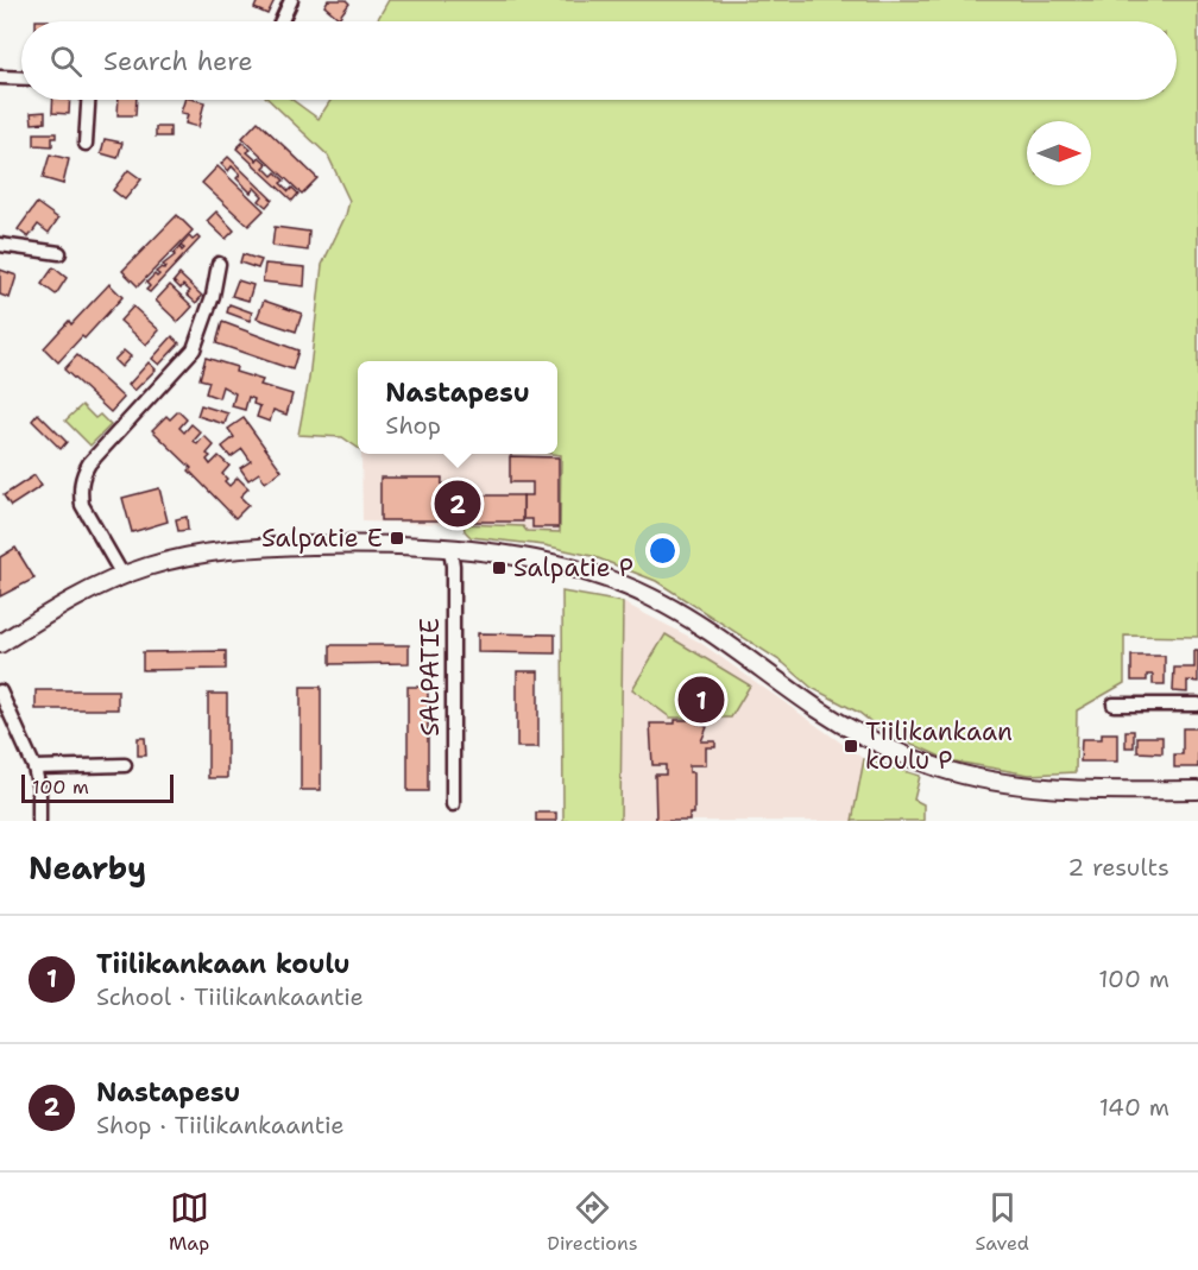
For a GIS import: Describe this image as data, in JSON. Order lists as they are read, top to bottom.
{
  "streets": {
    "street": ["SALPATIE"]
  },
  "places": {
    "transit": ["Salpatie E", "Salpatie P", "Tiilikankaan koulu P"]
  },
  "scale_bar": "100 m",
  "north": "right",
  "page": {
    "search": "Search here",
    "popup": ["Nastapesu", "Shop"],
    "pins": ["2", "1"],
    "scale": "100 m",
    "heading": ["Nearby", "2 results"],
    "list": [
      {
        "mark": "1",
        "name": "Tiilikankaan koulu",
        "note": "School · Tiilikankaantie",
        "value": "100 m"
      },
      {
        "mark": "2",
        "name": "Nastapesu",
        "note": "Shop · Tiilikankaantie",
        "value": "140 m"
      }
    ],
    "nav": ["Map", "Directions", "Saved"]
  }
}
